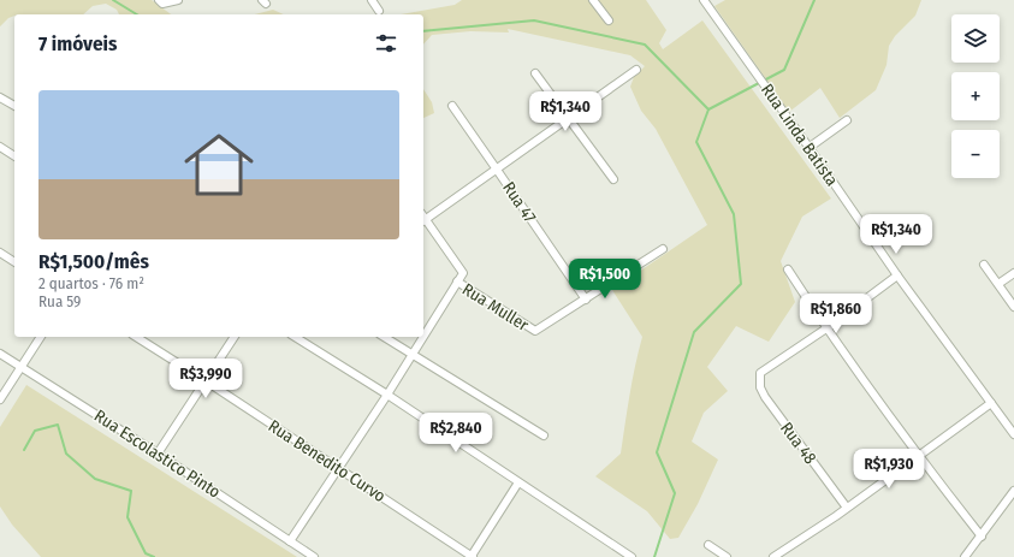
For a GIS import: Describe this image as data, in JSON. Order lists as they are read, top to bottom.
{
  "streets": {
    "street": [
      "Rua Linda Batista",
      "Rua 47",
      "Rua Muller",
      "Rua 48",
      "Rua Escolastico Pinto",
      "Rua Benedito Curvo"
    ]
  },
  "crossings": [
    ["Rua 47", "Rua Muller"]
  ],
  "page": {
    "map_buttons": ["+", "−"],
    "heading": "7 imóveis",
    "list": [
      {
        "name": "R$1,500/mês",
        "note": "2 quartos · 76 m² · Rua 59"
      }
    ],
    "price": [
      "R$1,340",
      "R$1,340",
      "R$1,500",
      "R$1,860",
      "R$3,990",
      "R$2,840",
      "R$1,930"
    ]
  }
}
